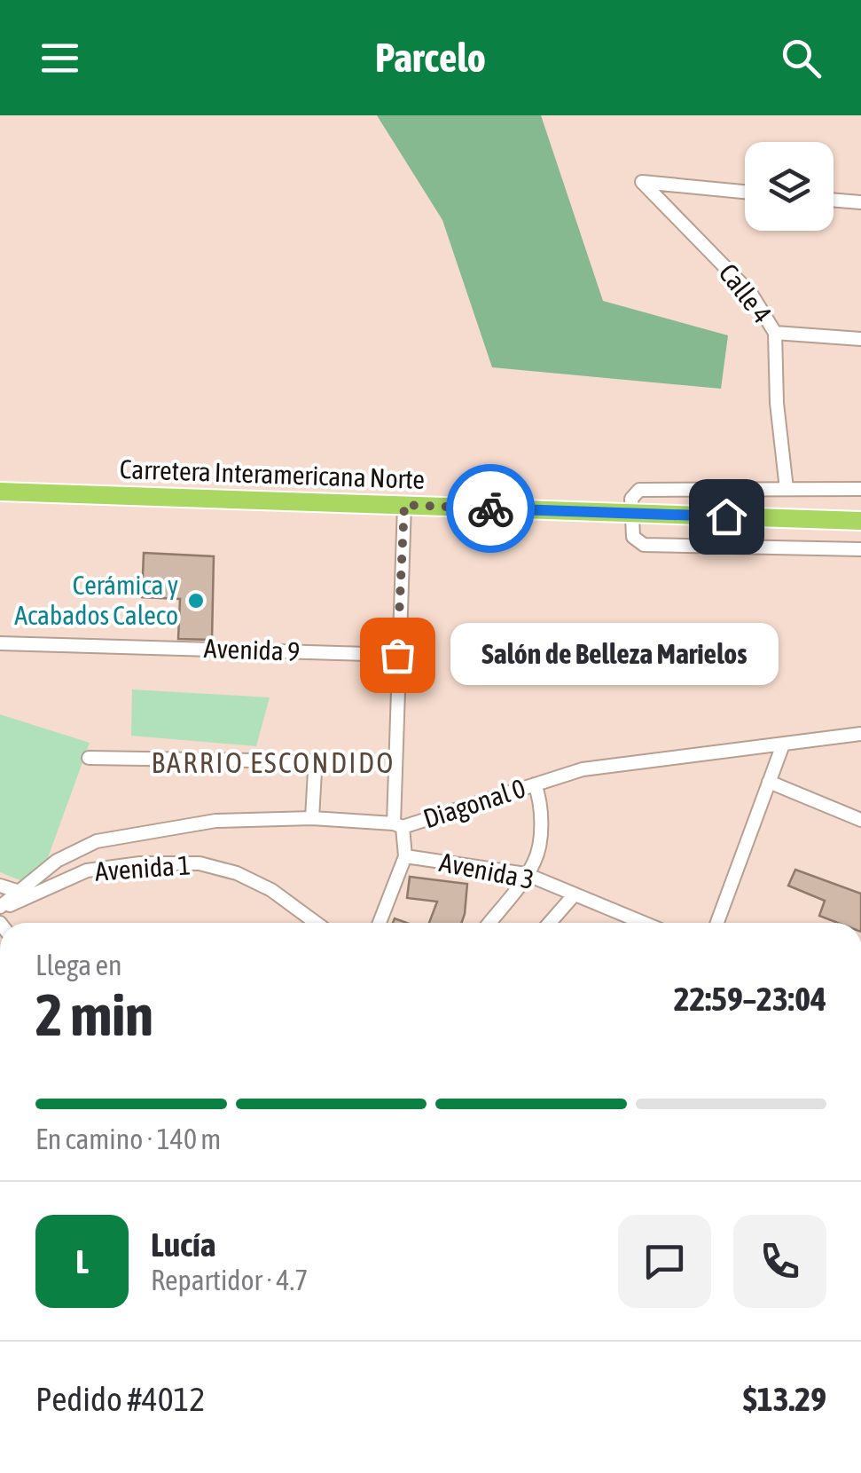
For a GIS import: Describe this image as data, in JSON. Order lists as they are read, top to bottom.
{
  "streets": {
    "highway": ["Carretera Interamericana Norte"],
    "street": [
      "Calle 4",
      "Avenida 9",
      "Diagonal 0",
      "Avenida 1",
      "Avenida 3"
    ]
  },
  "crossings": [
    ["Diagonal 0", "Avenida 1"]
  ],
  "districts": ["BARRIO ESCONDIDO"],
  "places": ["Cerámica y Acabados Caleco", "Salón de Belleza Marielos"],
  "page": {
    "header": "Parcelo",
    "bubble": "Salón de Belleza Marielos",
    "heading": ["2 min", "Llega en", "22:59–23:04"],
    "panel": [
      "Lucía",
      "Repartidor · 4.7",
      "Pedido #4012",
      "$13.29"
    ],
    "bar": "En camino · 140 m",
    "round": "L"
  }
}
